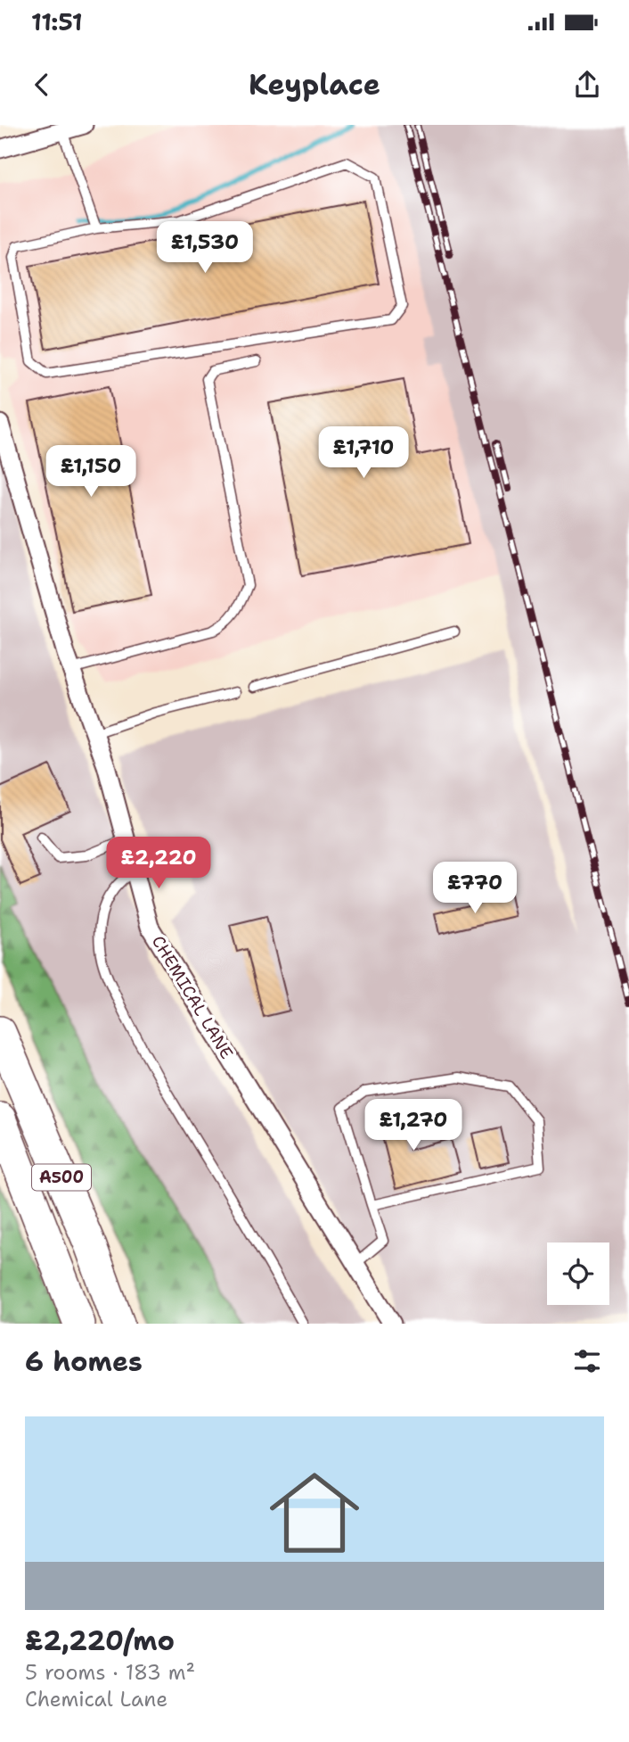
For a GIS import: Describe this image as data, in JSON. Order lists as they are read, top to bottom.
{
  "streets": {
    "highway": ["A500"],
    "street": ["CHEMICAL LANE"]
  },
  "page": {
    "status": "11:51",
    "header": "Keyplace",
    "price": [
      "£1,530",
      "£1,710",
      "£1,150",
      "£2,220",
      "£770",
      "£1,270"
    ],
    "heading": "6 homes",
    "list": [
      {
        "name": "£2,220/mo",
        "note": "5 rooms · 183 m² · Chemical Lane"
      }
    ]
  }
}
